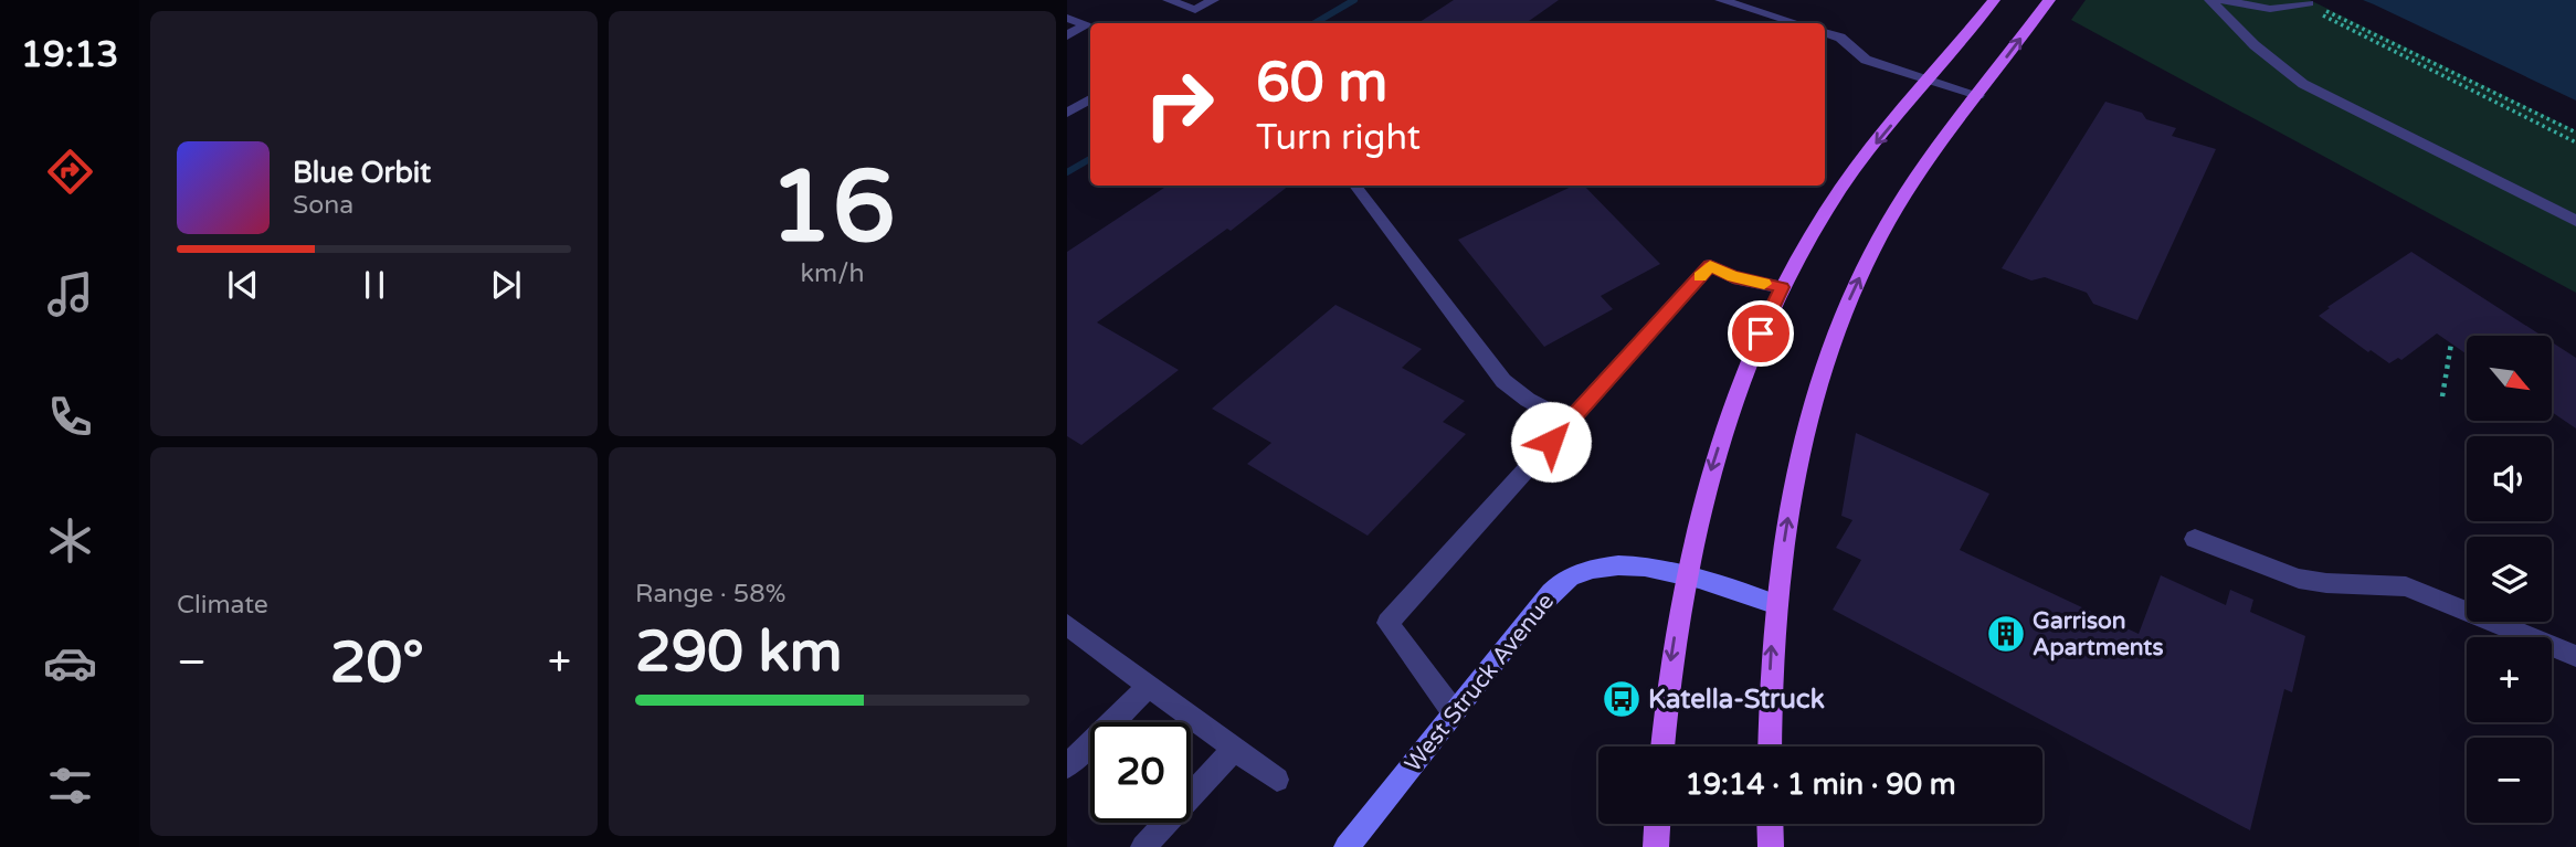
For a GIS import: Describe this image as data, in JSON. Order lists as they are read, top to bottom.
{
  "streets": {
    "street": ["West Struck Avenue"]
  },
  "places": {
    "building": ["Garrison Apartments"],
    "bus stop": ["Katella-Struck"]
  },
  "north": "bottom right",
  "page": {
    "tabs": "19:13",
    "tile": [
      ["16", "km/h"],
      "Climate",
      ["Range · 58%", "290 km"]
    ],
    "turn": ["60 m", "Turn right"],
    "song": ["Blue Orbit", "Sona"],
    "map_buttons": ["+", "−"],
    "heat": ["−", "20°", "+"],
    "limit": "20",
    "trip": "19:14 · 1 min · 90 m"
  }
}
